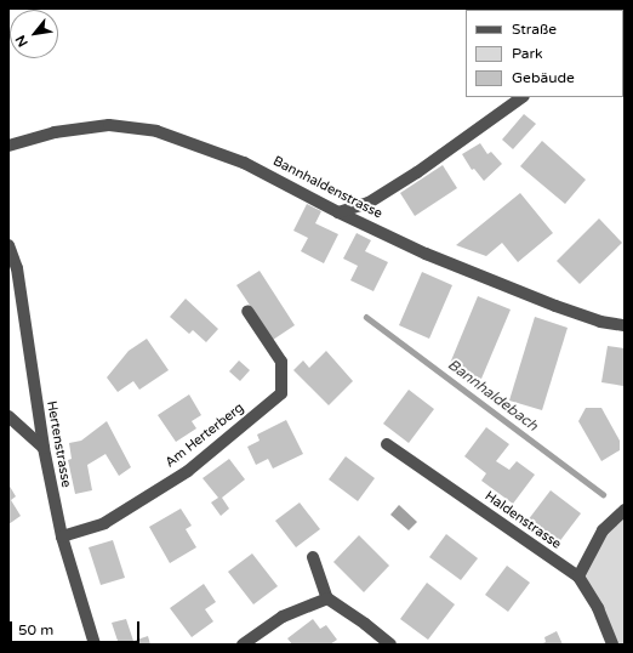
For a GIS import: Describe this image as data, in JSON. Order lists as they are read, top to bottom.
{
  "streets": {
    "street": [
      "Bannhaldenstrasse",
      "Am Herterberg",
      "Hertenstrasse",
      "Haldenstrasse"
    ]
  },
  "crossings": [
    ["Am Herterberg", "Hertenstrasse"]
  ],
  "water": ["Bannhaldebach"],
  "legend": ["Straße", "Park", "Gebäude"],
  "scale_bar": "50 m",
  "north": "bottom left"
}
